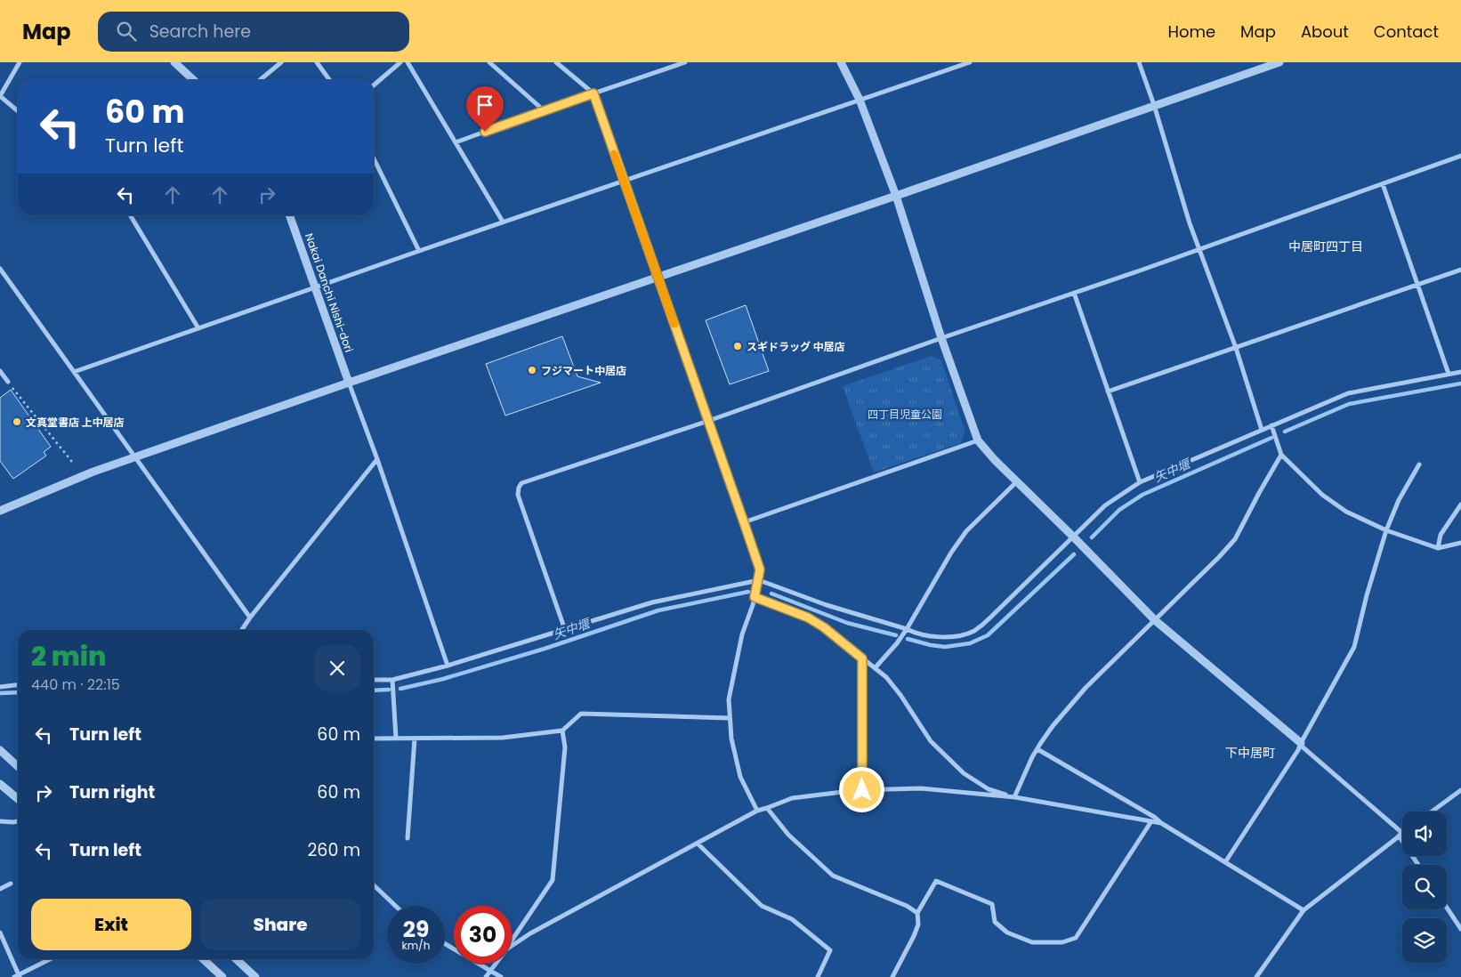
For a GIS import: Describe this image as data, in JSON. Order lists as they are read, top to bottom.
{
  "streets": {
    "street": ["Nakai Danchi Nishi-dori"]
  },
  "districts": ["中居町四丁目", "下中居町"],
  "water": ["矢中堰"],
  "parks": ["四丁目児童公園"],
  "places": ["スギドラッグ 中居店", "フジマート中居店", "文真堂書店 上中居店"],
  "page": {
    "header": "Map",
    "search": "Search here",
    "nav": [
      "Home",
      "Map",
      "About",
      "Contact"
    ],
    "turn": ["60 m", "Turn left"],
    "heading": ["2 min", "440 m · 22:15"],
    "list": [
      {
        "name": "Turn left",
        "value": "60 m"
      },
      {
        "name": "Turn right",
        "value": "60 m"
      },
      {
        "name": "Turn left",
        "value": "260 m"
      }
    ],
    "buttons": ["Exit", "Share"],
    "speed": "29 km/h",
    "limit": "30"
  }
}
